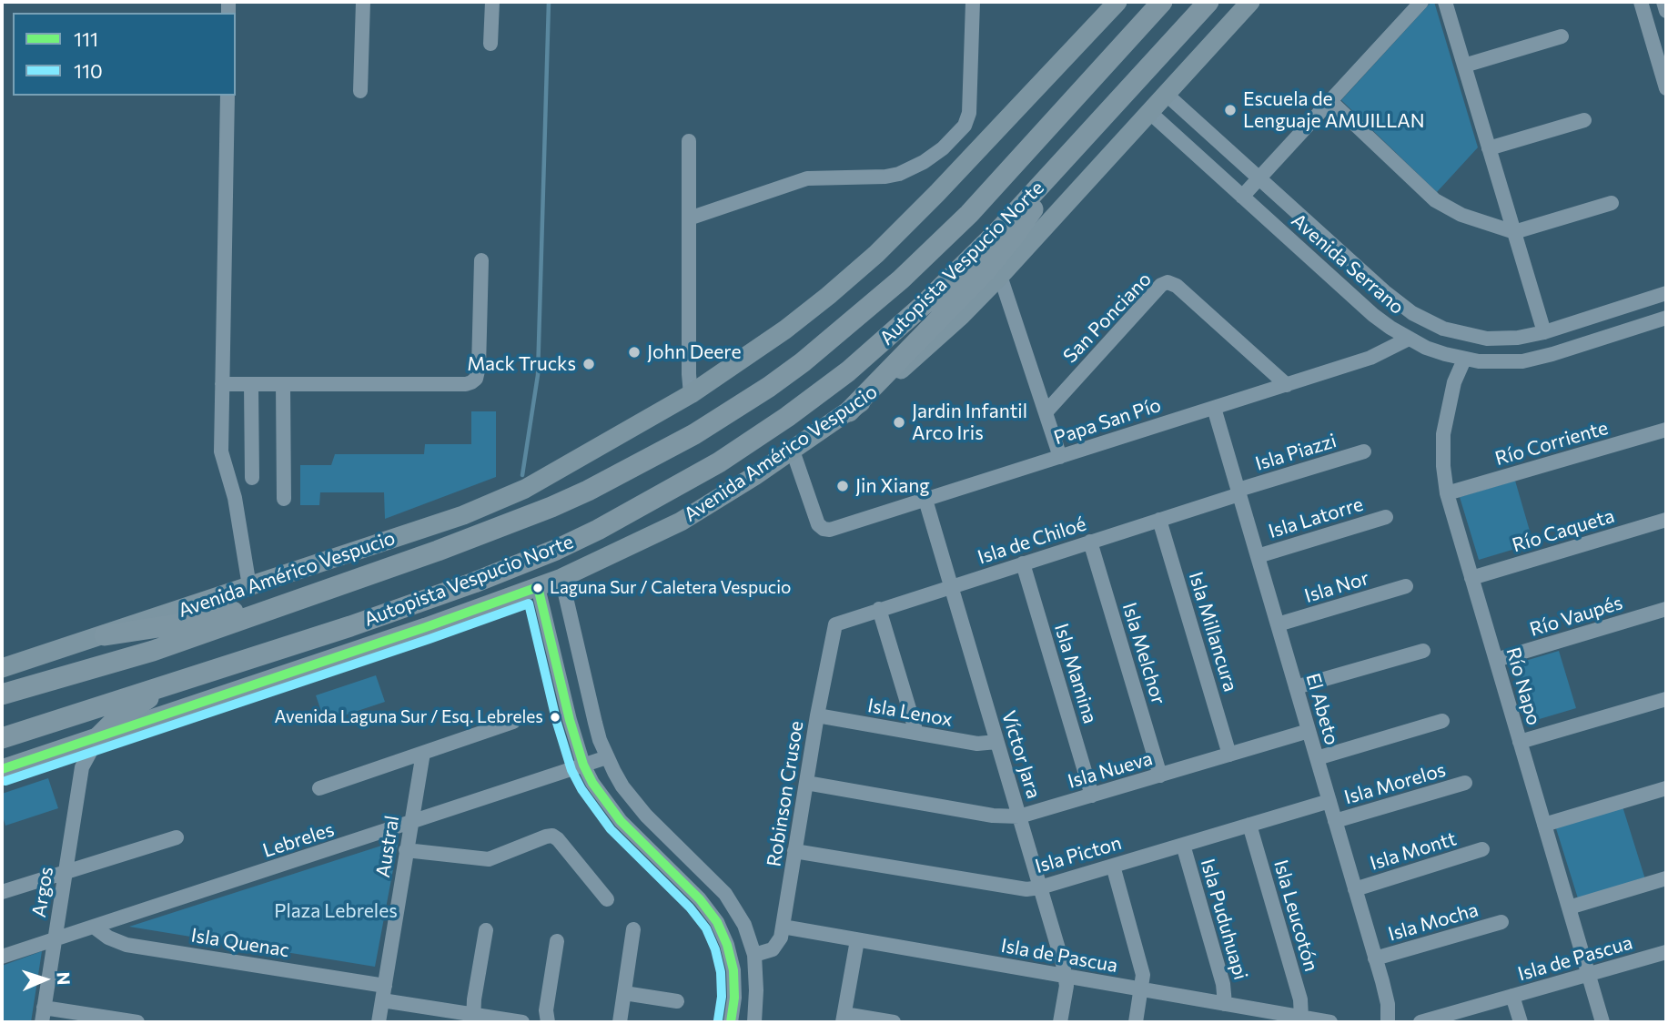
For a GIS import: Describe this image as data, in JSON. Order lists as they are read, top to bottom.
{
  "streets": {
    "highway": ["Autopista Vespucio Norte"],
    "main road": ["Avenida Américo Vespucio"],
    "street": [
      "Avenida Serrano",
      "San Ponciano",
      "Papa San Pío",
      "Río Corriente",
      "Isla Piazzi",
      "Isla Latorre",
      "Río Caqueta",
      "Isla de Chiloé",
      "Isla Nor",
      "Río Vaupés",
      "Isla Millancura",
      "Isla Melchor",
      "Isla Mamina",
      "Río Napo",
      "El Abeto",
      "Isla Lenox",
      "Víctor Jara",
      "Isla Nueva",
      "Isla Morelos",
      "Robinson Crusoe",
      "Lebreles",
      "Austral",
      "Isla Montt",
      "Isla Picton",
      "Argos",
      "Isla Leucotón",
      "Isla Puduhuapi",
      "Isla Mocha",
      "Isla Quenac",
      "Isla de Pascua"
    ]
  },
  "crossings": [
    ["Avenida Serrano", "Papa San Pío"],
    ["Avenida Serrano", "Avenida Américo Vespucio"],
    ["Avenida Serrano", "Río Napo"],
    ["San Ponciano", "Papa San Pío"],
    ["Papa San Pío", "Avenida Américo Vespucio"],
    ["Papa San Pío", "El Abeto"],
    ["Papa San Pío", "Víctor Jara"],
    ["Río Corriente", "Río Napo"],
    ["Isla Piazzi", "Isla de Chiloé"],
    ["Isla Piazzi", "El Abeto"],
    ["Avenida Américo Vespucio", "Argos"],
    ["Isla Latorre", "El Abeto"],
    ["Río Caqueta", "Río Napo"],
    ["Isla de Chiloé", "Isla Millancura"],
    ["Isla de Chiloé", "Isla Melchor"],
    ["Isla de Chiloé", "Isla Mamina"],
    ["Isla de Chiloé", "El Abeto"],
    ["Isla de Chiloé", "Víctor Jara"],
    ["Isla de Chiloé", "Robinson Crusoe"],
    ["Isla Nor", "El Abeto"],
    ["Río Vaupés", "Río Napo"],
    ["Isla Millancura", "Isla Nueva"],
    ["Isla Melchor", "Isla Nueva"],
    ["Isla Mamina", "Isla Nueva"],
    ["Río Napo", "Isla de Pascua"],
    ["El Abeto", "Isla Nueva"],
    ["El Abeto", "Isla Morelos"],
    ["El Abeto", "Isla Montt"],
    ["El Abeto", "Isla Picton"],
    ["El Abeto", "Isla Mocha"],
    ["Isla Lenox", "Víctor Jara"],
    ["Isla Lenox", "Robinson Crusoe"],
    ["Víctor Jara", "Isla Nueva"],
    ["Víctor Jara", "Isla Picton"],
    ["Víctor Jara", "Isla de Pascua"],
    ["Isla Nueva", "Robinson Crusoe"],
    ["Robinson Crusoe", "Isla Picton"],
    ["Robinson Crusoe", "Isla de Pascua"],
    ["Lebreles", "Austral"],
    ["Lebreles", "Argos"],
    ["Lebreles", "Isla Quenac"],
    ["Austral", "Isla Quenac"],
    ["Isla Picton", "Isla Leucotón"],
    ["Isla Picton", "Isla Puduhuapi"],
    ["Isla Leucotón", "Isla de Pascua"],
    ["Isla Puduhuapi", "Isla de Pascua"]
  ],
  "parks": ["Plaza Lebreles"],
  "places": [
    "Escuela de Lenguaje AMUILLAN",
    "John Deere",
    "Mack Trucks",
    "Jardin Infantil Arco Iris",
    "Jin Xiang",
    "Laguna Sur / Caletera Vespucio",
    "Avenida Laguna Sur / Esq. Lebreles"
  ],
  "lines": ["transit line 111", "transit line 110"],
  "legend": ["111", "110"],
  "north": "right"
}
